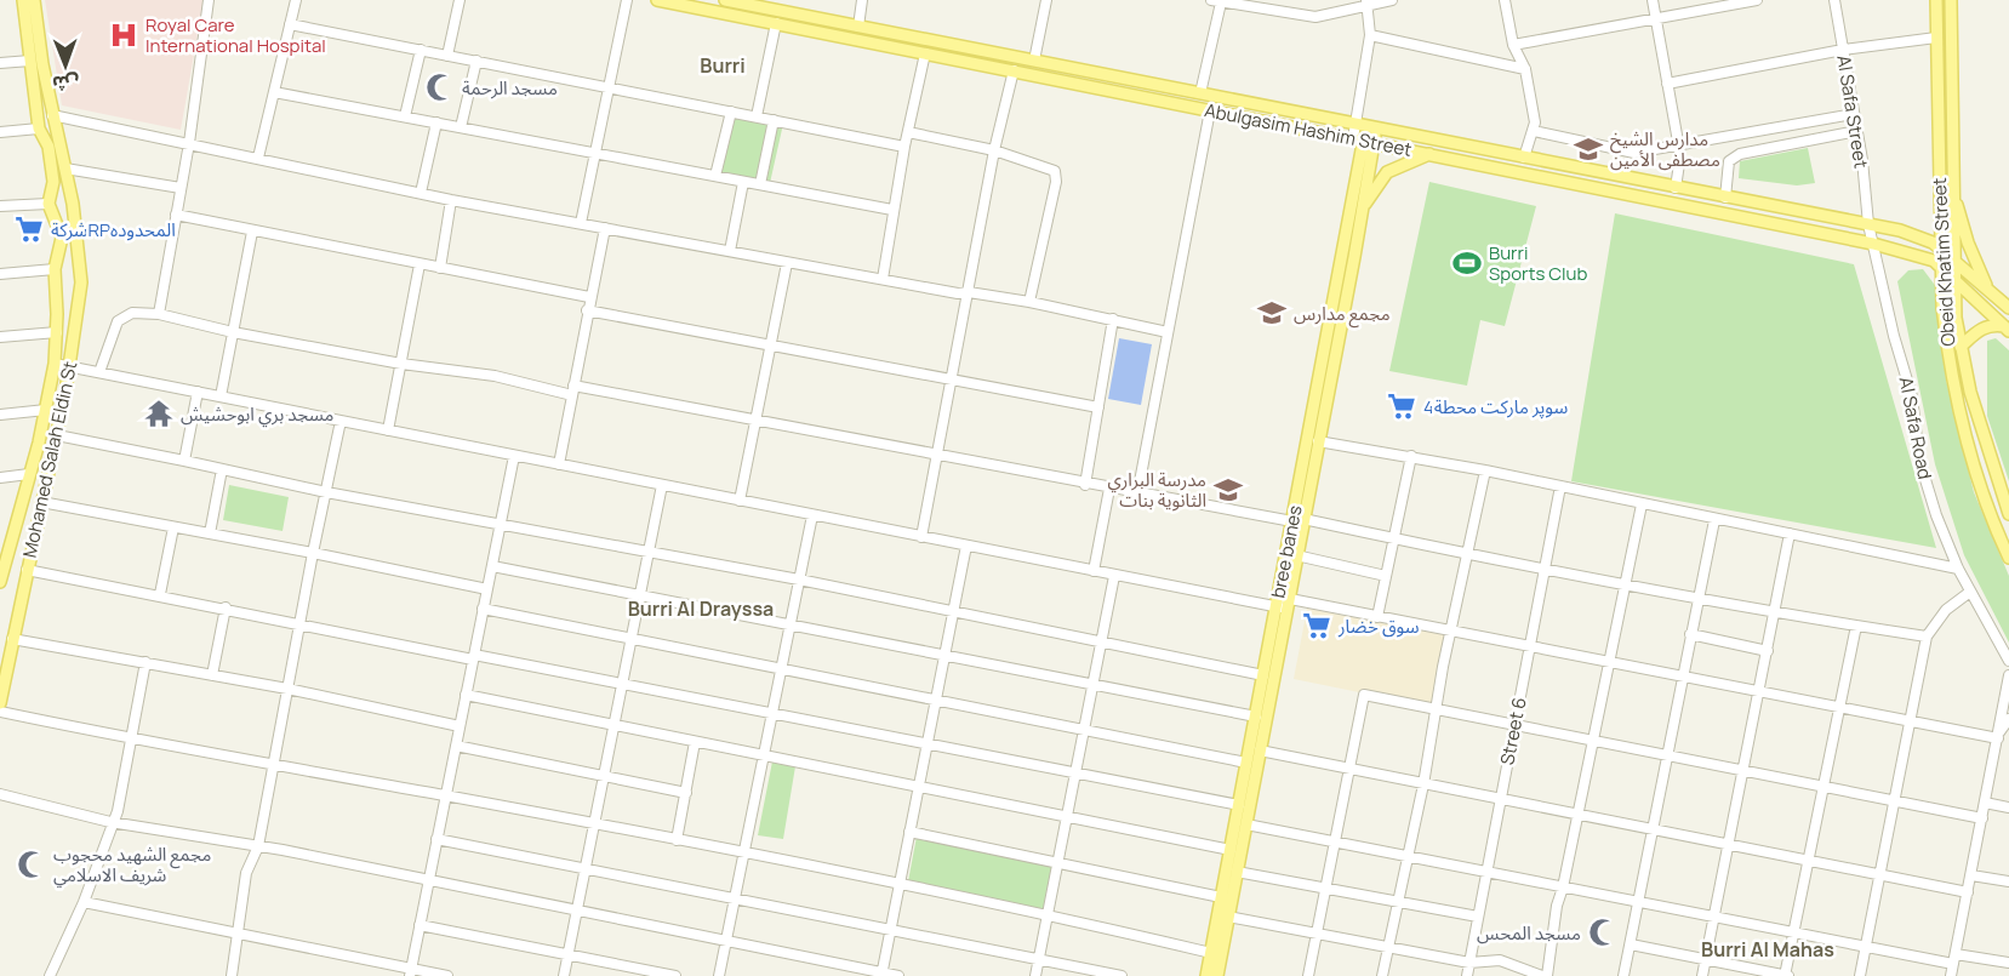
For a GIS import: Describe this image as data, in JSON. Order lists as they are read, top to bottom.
{
  "streets": {
    "main road": [
      "Abulgasim Hashim Street",
      "Obeid Khatim Street",
      "Mohamed Salah Eldin St",
      "bree banes"
    ],
    "street": ["Al Safa Street", "Al Safa Road", "Street 6"]
  },
  "crossings": [
    ["Al Safa Street", "Abulgasim Hashim Street"],
    ["Al Safa Street", "Al Safa Road"],
    ["Abulgasim Hashim Street", "Obeid Khatim Street"],
    ["Abulgasim Hashim Street", "Al Safa Road"],
    ["Abulgasim Hashim Street", "bree banes"]
  ],
  "districts": ["Burri", "Burri Al Drayssa", "Burri Al Mahas"],
  "places": {
    "hospital": ["Royal Care International Hospital"],
    "mosque": ["مسجد الرحمة", "مجمع الشهيد محجوب شريف الاسلامي", "مسجد المحس"],
    "school or university": ["مدارس الشيخ مصطفى الأمين", "مجمع مدارس", "مدرسة البراري الثانوية بنات"],
    "supermarket": ["شركةRPالمحدوده", "سوپر مارکت محطة4", "سوق خضار"],
    "sports": ["Burri Sports Club"],
    "temple": ["مسجد بري ابوحشيش"]
  },
  "north": "bottom"
}
